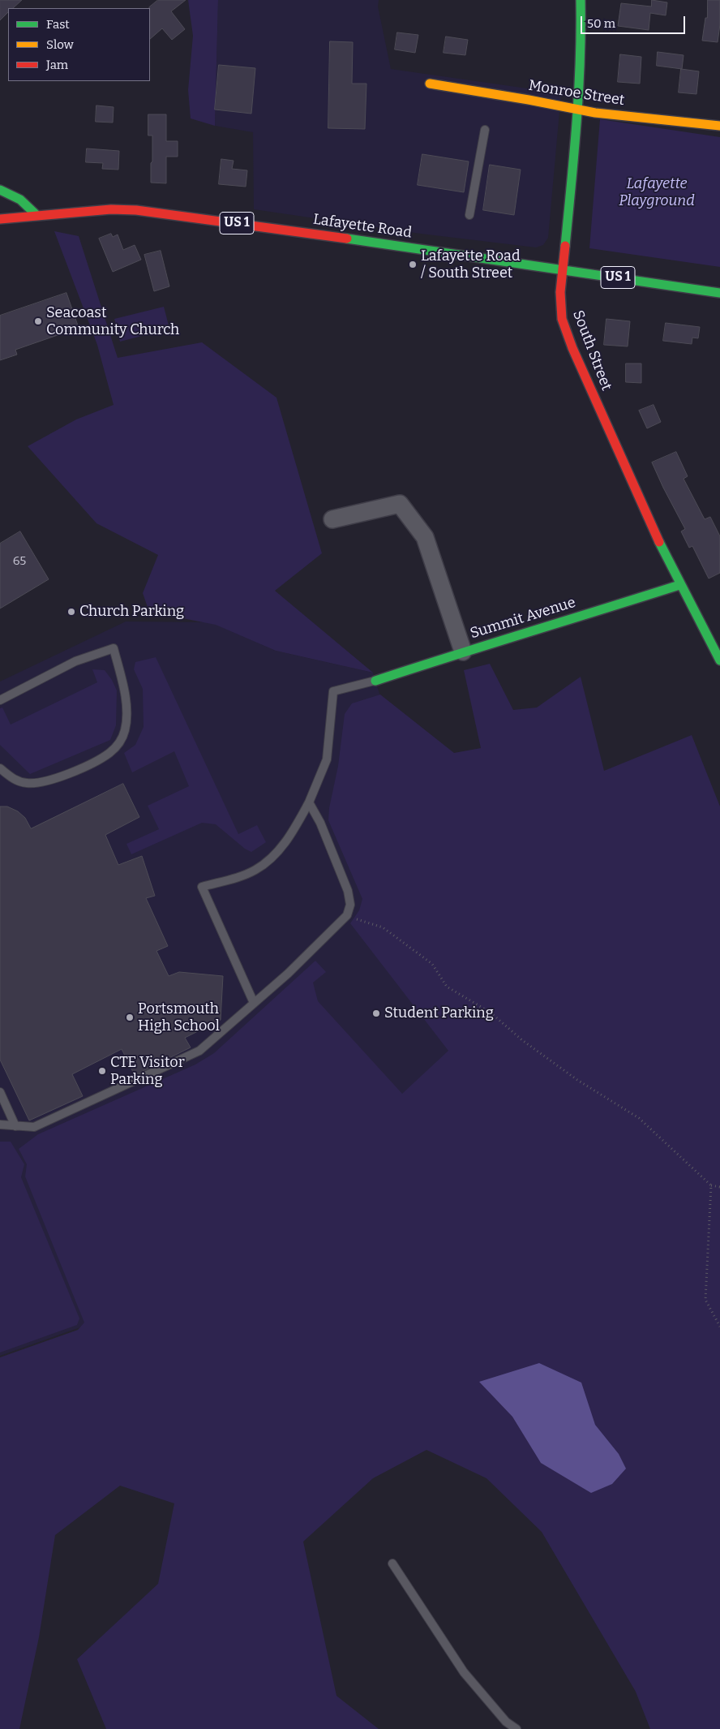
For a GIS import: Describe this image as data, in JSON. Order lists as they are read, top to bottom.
{
  "streets": {
    "street": [
      "Monroe Street",
      "US 1",
      "Lafayette Road",
      "South Street",
      "Summit Avenue"
    ]
  },
  "crossings": [
    ["Monroe Street", "South Street"],
    ["Lafayette Road", "South Street"],
    ["South Street", "Summit Avenue"]
  ],
  "parks": ["Lafayette Playground"],
  "places": [
    "Lafayette Road / South Street",
    "Seacoast Community Church",
    "Church Parking",
    "Student Parking",
    "Portsmouth High School",
    "CTE Visitor Parking"
  ],
  "house_numbers": ["65"],
  "legend": ["Fast", "Slow", "Jam"],
  "scale_bar": "50 m"
}
